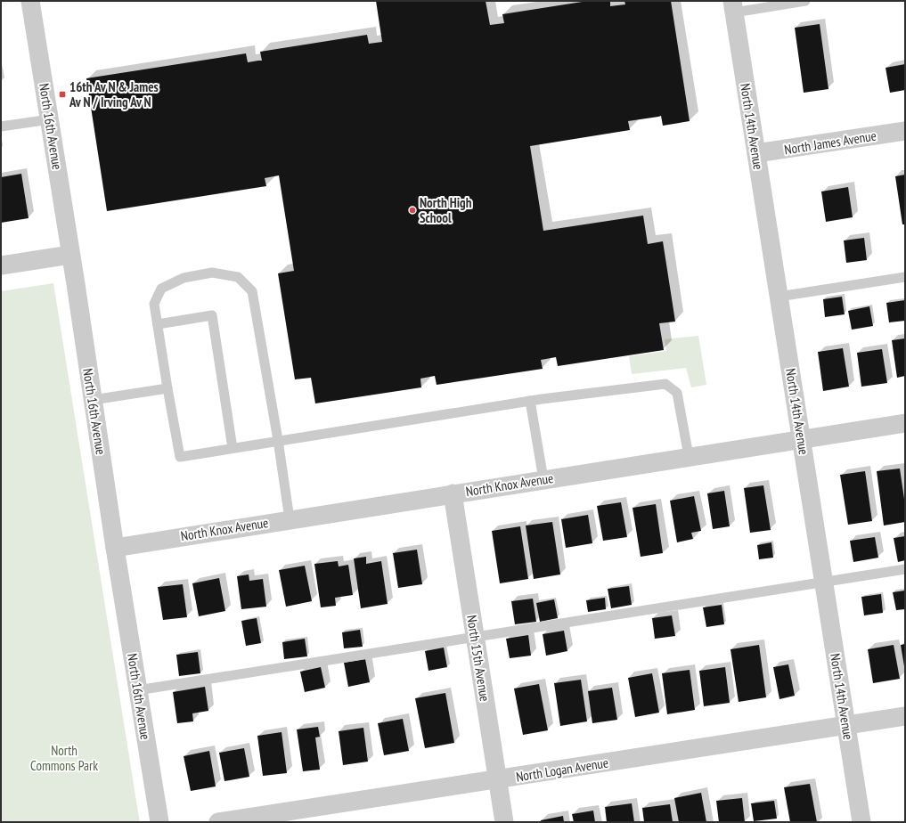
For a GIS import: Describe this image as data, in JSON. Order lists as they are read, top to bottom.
{
  "streets": {
    "street": [
      "North 16th Avenue",
      "North 14th Avenue",
      "North James Avenue",
      "North Knox Avenue",
      "North 15th Avenue",
      "North Logan Avenue"
    ]
  },
  "crossings": [
    ["North 16th Avenue", "North Knox Avenue"],
    ["North 14th Avenue", "North James Avenue"],
    ["North 14th Avenue", "North Knox Avenue"],
    ["North 14th Avenue", "North Logan Avenue"],
    ["North Knox Avenue", "North 15th Avenue"],
    ["North 15th Avenue", "North Logan Avenue"]
  ],
  "parks": ["North Commons Park"],
  "places": {
    "transit": ["16th Av N & James Av N / Irving Av N"],
    "other": ["North High School"]
  }
}
